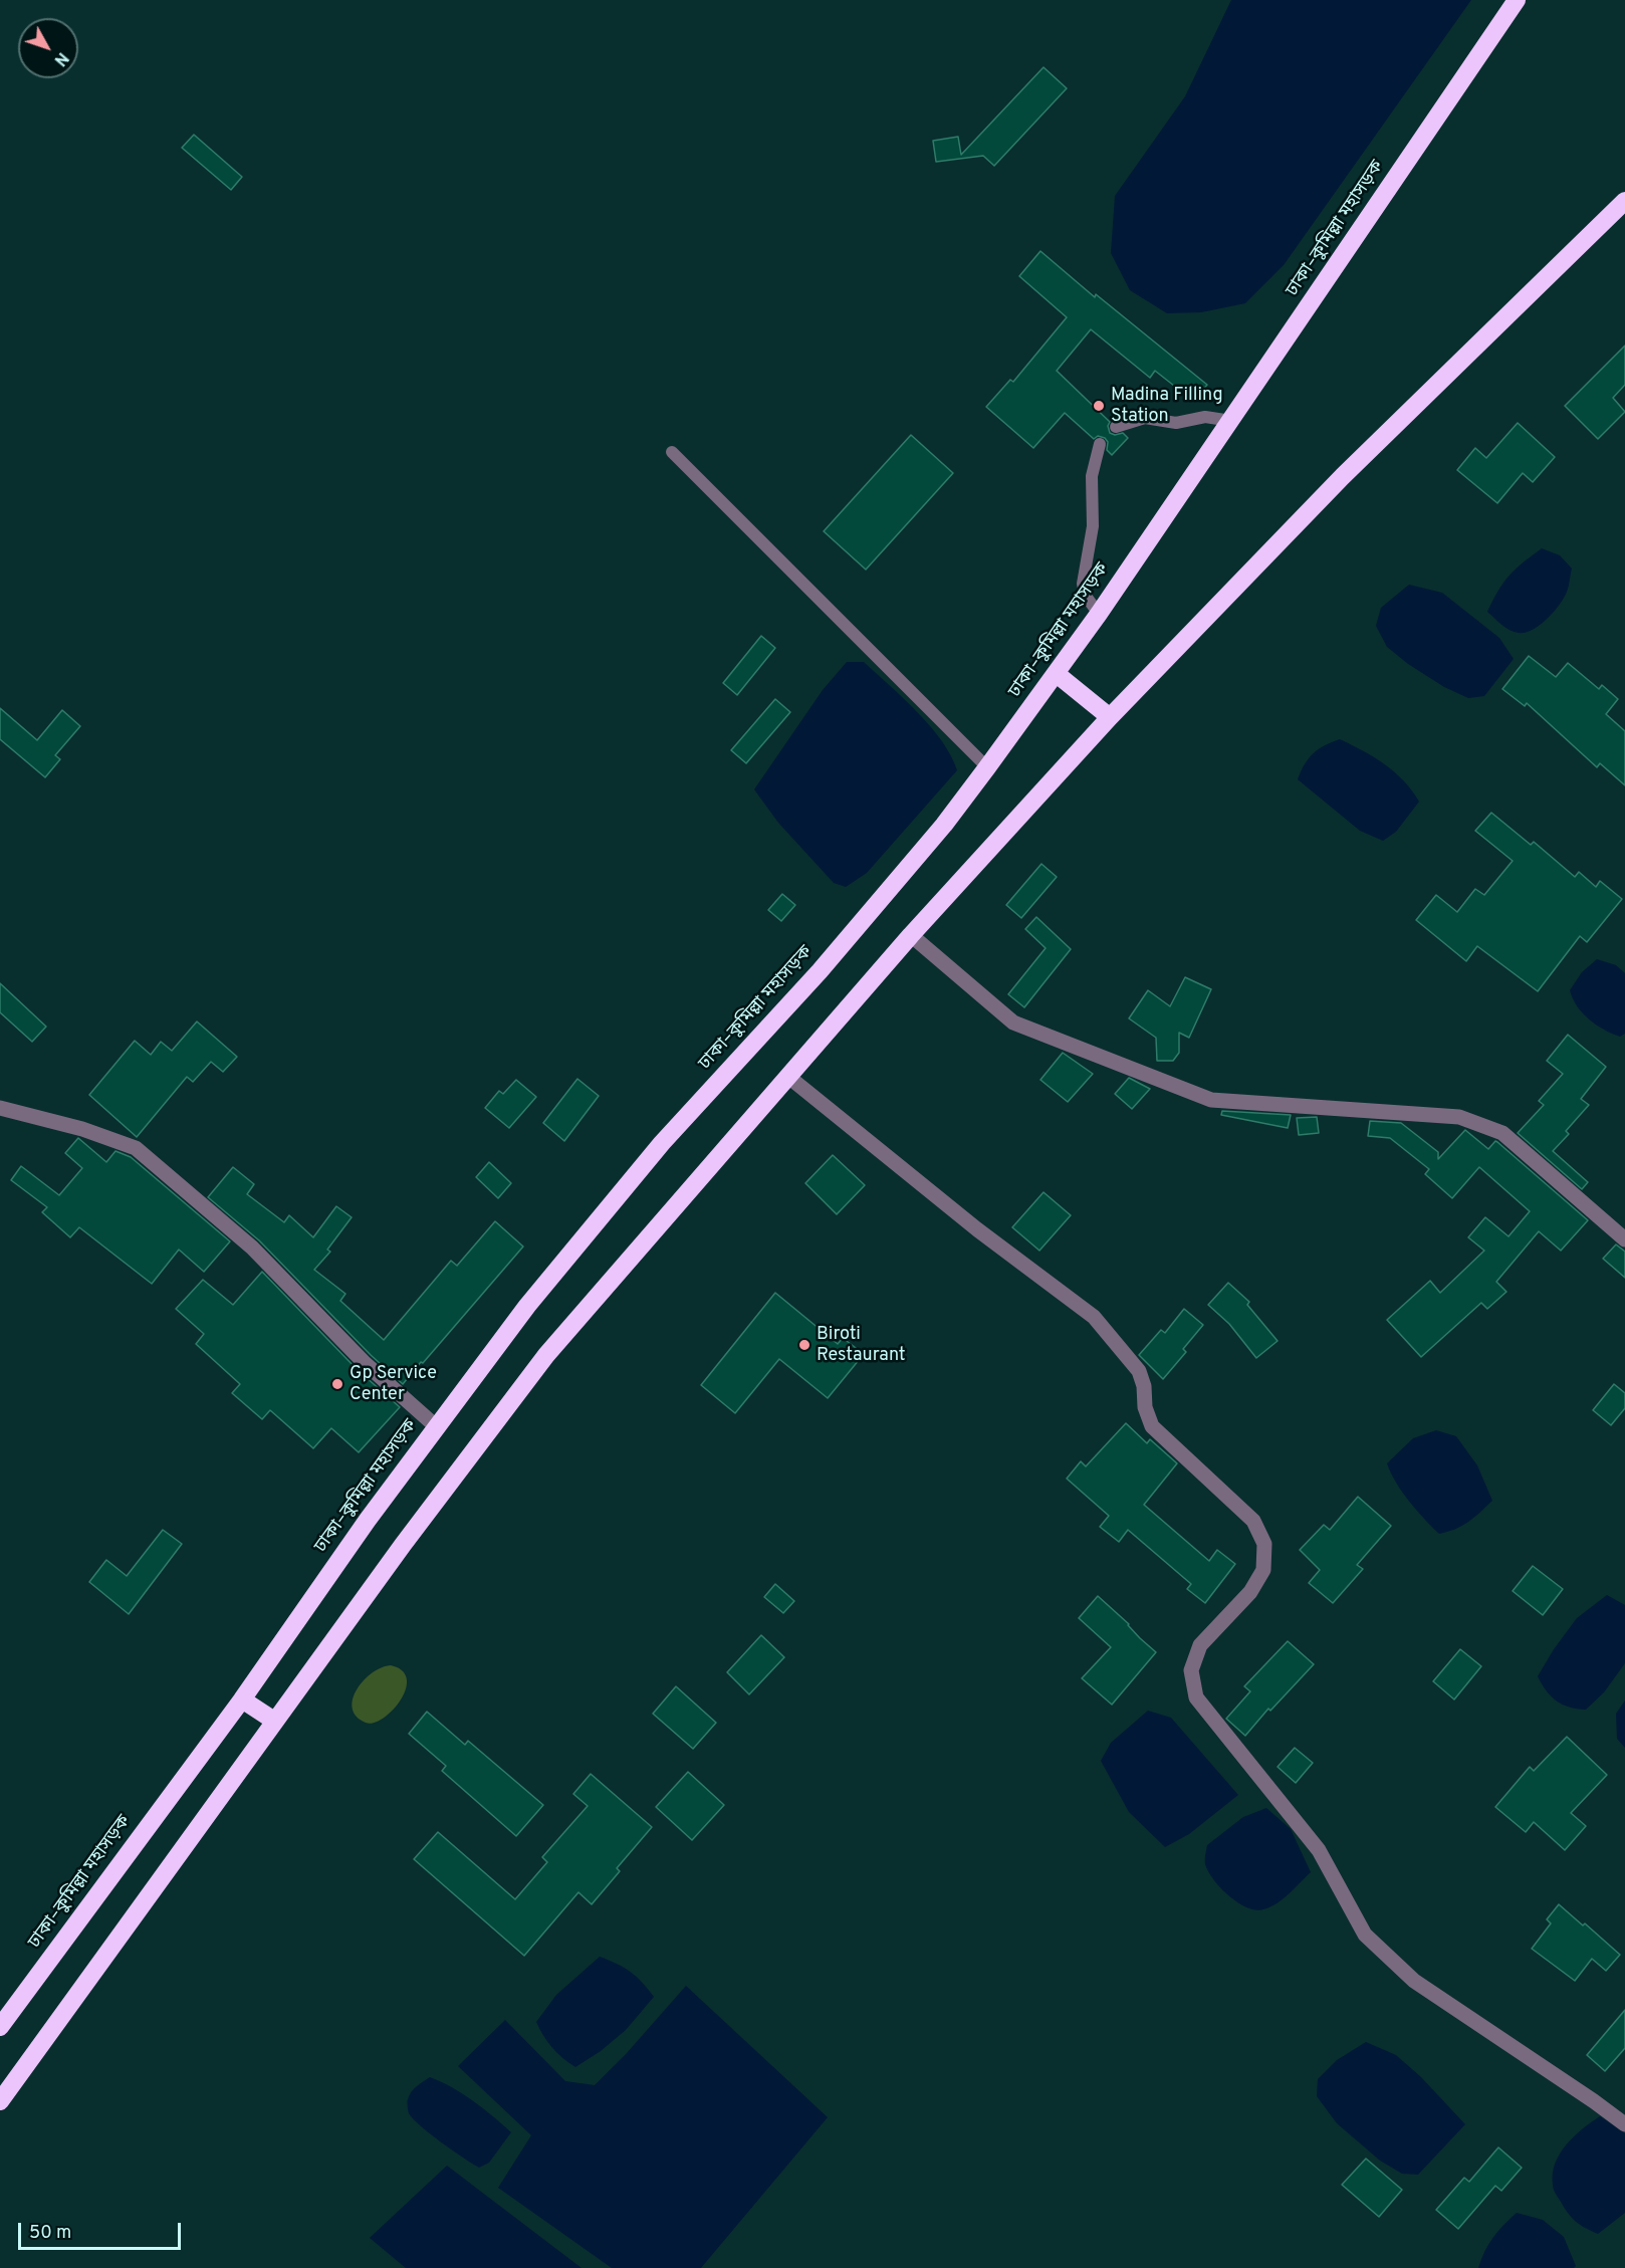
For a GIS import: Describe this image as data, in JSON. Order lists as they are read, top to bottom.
{
  "streets": {
    "highway": ["ঢাকা–কুমিল্লা মহাসড়ক"]
  },
  "places": ["Madina Filling Station", "Biroti Restaurant", "Gp Service Center"],
  "scale_bar": "50 m",
  "north": "bottom right"
}
